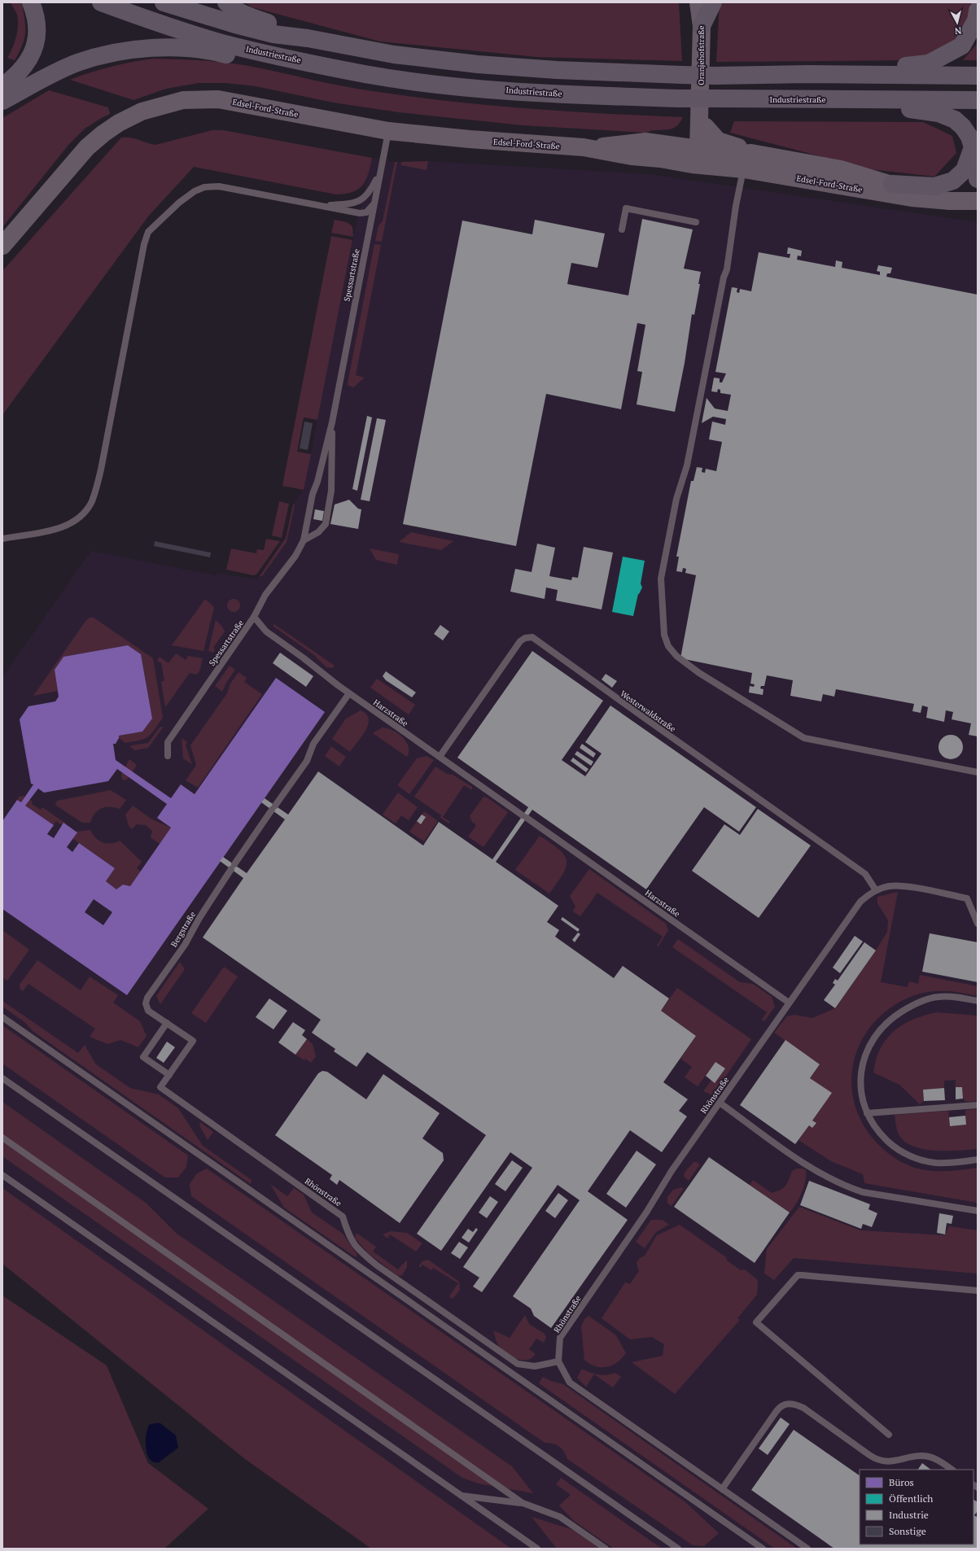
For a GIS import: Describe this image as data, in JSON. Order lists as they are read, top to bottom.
{
  "streets": {
    "highway": ["Industriestraße"],
    "street": ["Oranjehofstraße", "Edsel-Ford-Straße"],
    "lane": [
      "Spessartstraße",
      "Westerwaldstraße",
      "Harzstraße",
      "Bergstraße",
      "Rhönstraße"
    ]
  },
  "crossings": [
    ["Oranjehofstraße", "Edsel-Ford-Straße"],
    ["Edsel-Ford-Straße", "Spessartstraße"],
    ["Spessartstraße", "Harzstraße"],
    ["Westerwaldstraße", "Harzstraße"],
    ["Westerwaldstraße", "Rhönstraße"],
    ["Harzstraße", "Bergstraße"],
    ["Harzstraße", "Rhönstraße"]
  ],
  "legend": [
    "Büros",
    "Öffentlich",
    "Industrie",
    "Sonstige"
  ],
  "north": "bottom"
}
